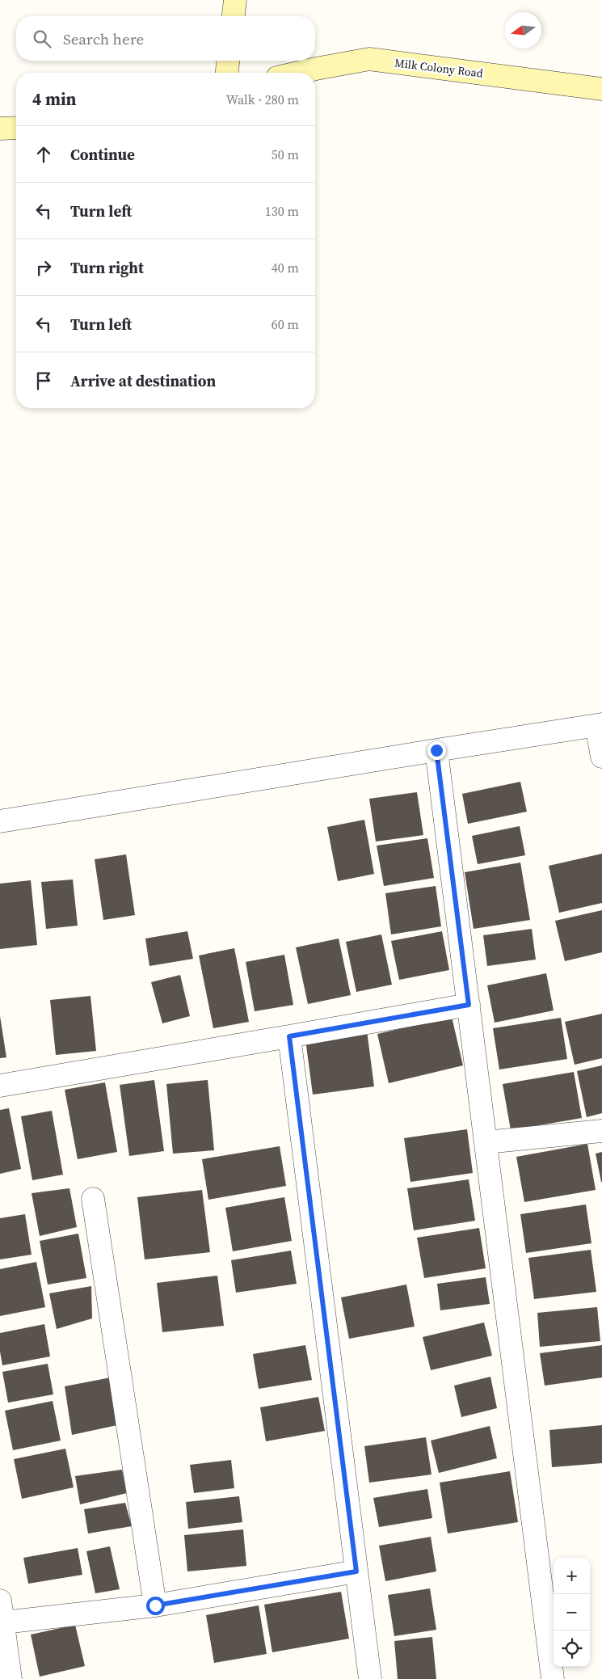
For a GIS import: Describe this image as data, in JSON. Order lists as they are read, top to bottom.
{
  "streets": {
    "main road": ["Milk Colony Road"]
  },
  "north": "left",
  "page": {
    "search": "Search here",
    "heading": ["4 min", "Walk · 280 m"],
    "list": [
      ["Continue", "50 m"],
      ["Turn left", "130 m"],
      ["Turn right", "40 m"],
      ["Turn left", "60 m"],
      "Arrive at destination"
    ],
    "map_buttons": ["+", "−"]
  }
}
